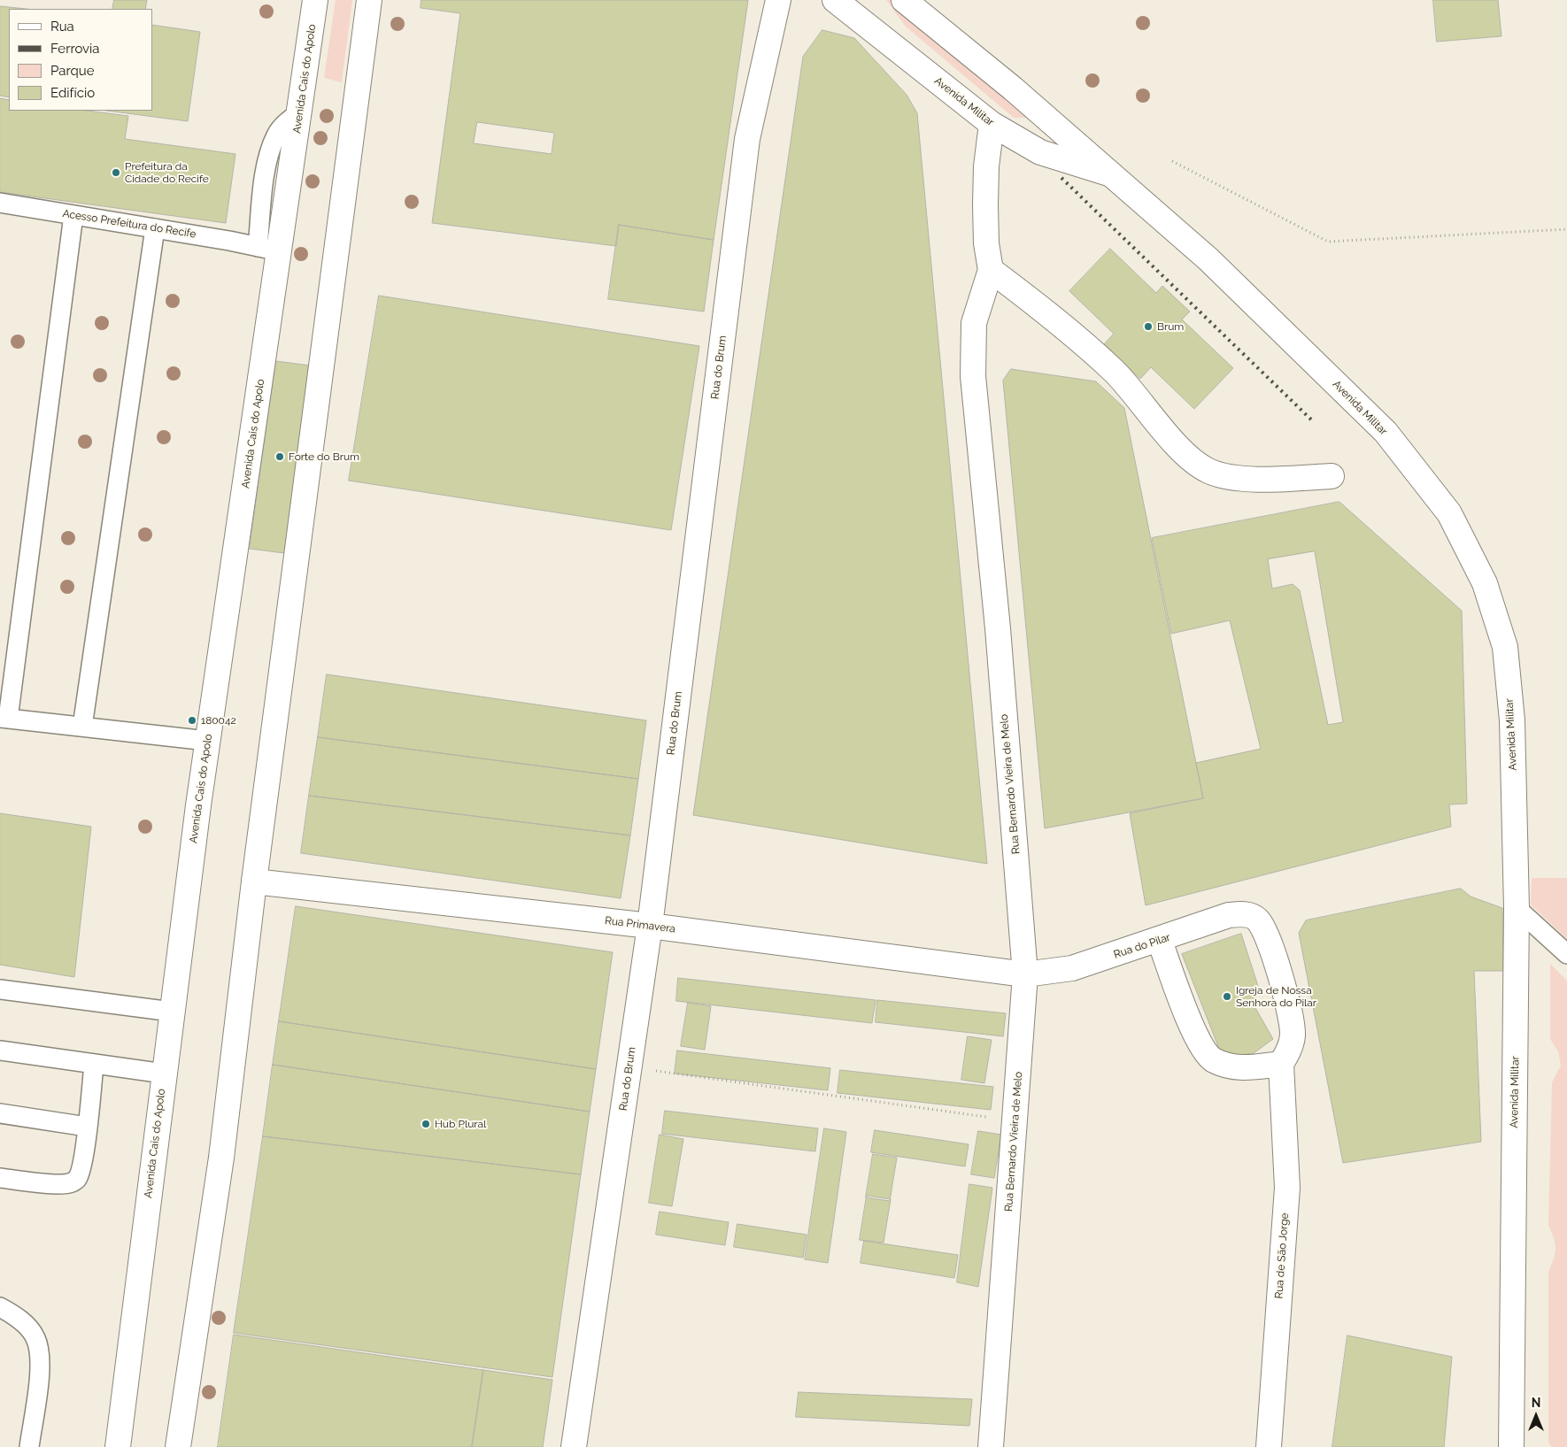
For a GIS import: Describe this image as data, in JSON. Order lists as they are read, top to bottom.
{
  "streets": {
    "street": [
      "Avenida Cais do Apolo",
      "Avenida Militar",
      "Rua do Brum",
      "Rua Bernardo Vieira de Melo",
      "Rua Primavera",
      "Rua do Pilar",
      "Rua de São Jorge"
    ],
    "lane": ["Acesso Prefeitura do Recife"]
  },
  "crossings": [
    ["Avenida Cais do Apolo", "Acesso Prefeitura do Recife"],
    ["Avenida Militar", "Rua Bernardo Vieira de Melo"],
    ["Rua do Brum", "Rua Primavera"],
    ["Rua Bernardo Vieira de Melo", "Rua Primavera"],
    ["Rua Bernardo Vieira de Melo", "Rua do Pilar"],
    ["Rua Primavera", "Rua do Pilar"],
    ["Rua do Pilar", "Rua de São Jorge"]
  ],
  "places": [
    "Prefeitura da Cidade do Recife",
    "Brum",
    "Forte do Brum",
    "180042",
    "Igreja de Nossa Senhora do Pilar",
    "Hub Plural"
  ],
  "legend": [
    "Rua",
    "Ferrovia",
    "Parque",
    "Edifício"
  ],
  "north": "top"
}
